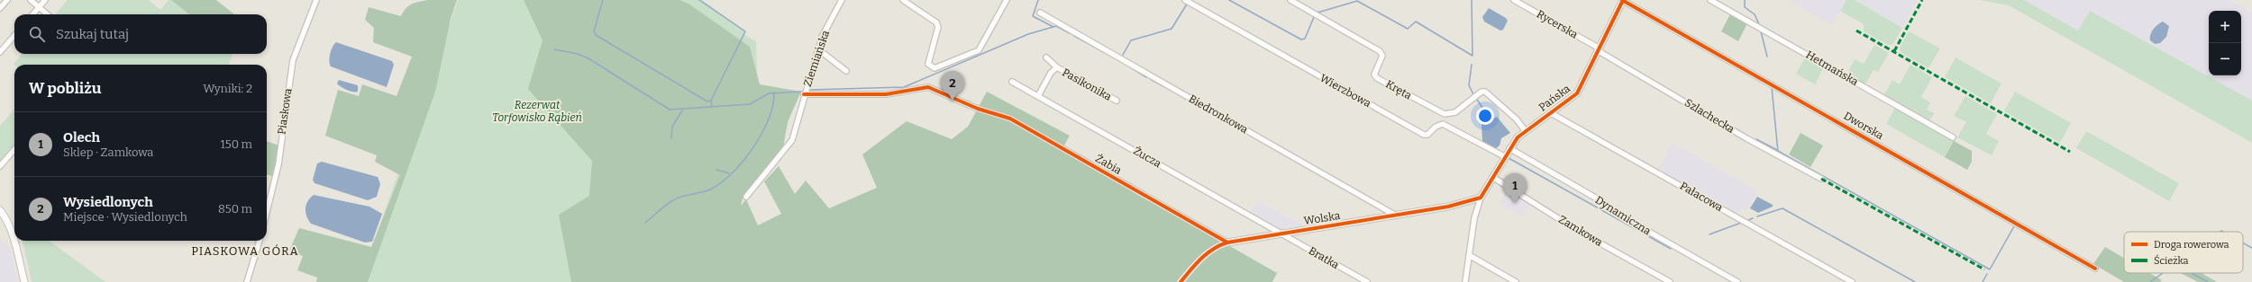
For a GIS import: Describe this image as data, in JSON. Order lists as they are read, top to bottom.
{
  "streets": {
    "street": [
      "Rycerska",
      "Ziemiańska",
      "Hetmańska",
      "Pasikonika",
      "Kręta",
      "Wierzbowa",
      "Pańska",
      "Piaskowa",
      "Biedronkowa",
      "Szlachecka",
      "Dworska",
      "Żucza",
      "Żabia",
      "Pałacowa",
      "Dynamiczna",
      "Wolska",
      "Zamkowa",
      "Bratka"
    ]
  },
  "crossings": [
    ["Rycerska", "Pańska"],
    ["Rycerska", "Szlachecka"],
    ["Ziemiańska", "Żabia"],
    ["Pasikonika", "Żucza"],
    ["Kręta", "Pańska"],
    ["Wierzbowa", "Pańska"],
    ["Pańska", "Szlachecka"],
    ["Pańska", "Dworska"],
    ["Pańska", "Pałacowa"],
    ["Pańska", "Dynamiczna"],
    ["Pańska", "Wolska"],
    ["Pańska", "Zamkowa"],
    ["Biedronkowa", "Wolska"],
    ["Żucza", "Wolska"],
    ["Żucza", "Bratka"],
    ["Żabia", "Wolska"],
    ["Wolska", "Bratka"]
  ],
  "districts": ["PIASKOWA GÓRA"],
  "parks": ["Rezerwat Torfowisko Rąbień"],
  "legend": ["Droga rowerowa", "Ścieżka"],
  "page": {
    "map_buttons": ["+", "−"],
    "search": "Szukaj tutaj",
    "heading": ["W pobliżu", "Wyniki: 2"],
    "pins": ["2", "1"],
    "list": [
      {
        "mark": "1",
        "name": "Olech",
        "note": "Sklep · Zamkowa",
        "value": "150 m"
      },
      {
        "mark": "2",
        "name": "Wysiedlonych",
        "note": "Miejsce · Wysiedlonych",
        "value": "850 m"
      }
    ]
  }
}
